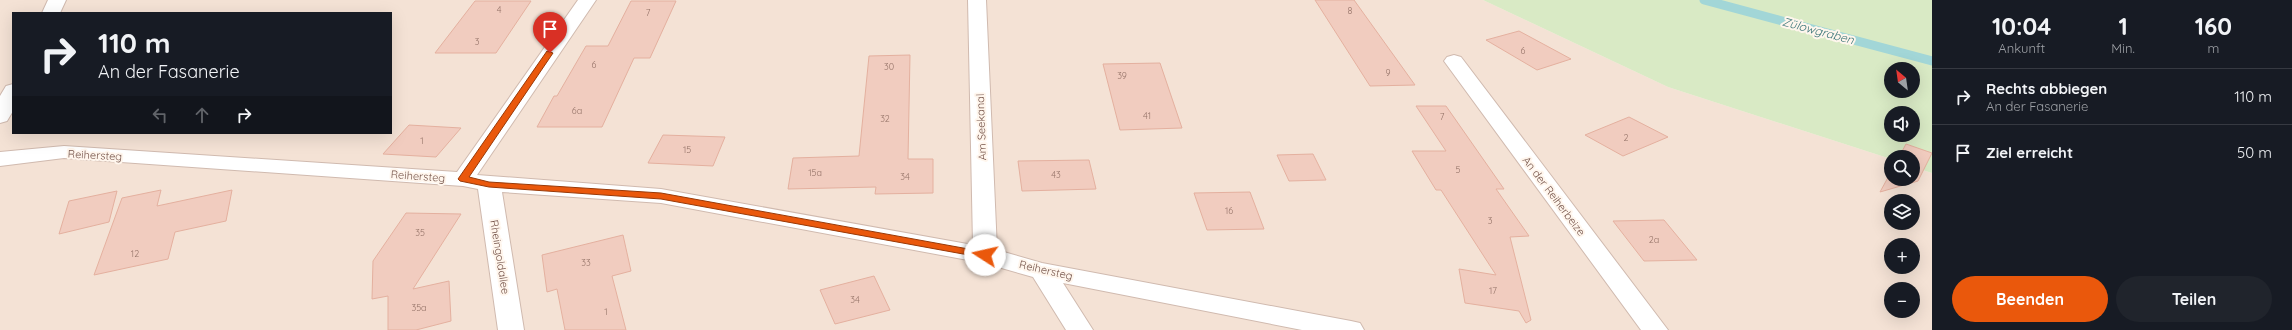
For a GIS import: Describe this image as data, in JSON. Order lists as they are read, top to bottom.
{
  "streets": {
    "street": [
      "Am Seekanal",
      "Reihersteg",
      "An der Reiherbeize",
      "Rheingoldallee"
    ]
  },
  "crossings": [
    ["Am Seekanal", "Reihersteg"],
    ["Reihersteg", "Rheingoldallee"]
  ],
  "water": ["Zülowgraben"],
  "house_numbers": [
    "4",
    "8",
    "7",
    "3",
    "6",
    "6",
    "30",
    "9",
    "39",
    "6a",
    "41",
    "7",
    "32",
    "2",
    "1",
    "15",
    "5",
    "15a",
    "43",
    "34",
    "16",
    "3",
    "35",
    "2a",
    "12",
    "33",
    "17",
    "34",
    "35a",
    "1"
  ],
  "north": "top left",
  "page": {
    "eta": [
      "10:04",
      "Ankunft",
      "1",
      "Min.",
      "160",
      "m"
    ],
    "turn": ["110 m", "An der Fasanerie"],
    "map_buttons": ["+", "−"],
    "list": [
      {
        "name": "Rechts abbiegen",
        "note": "An der Fasanerie",
        "value": "110 m"
      },
      {
        "name": "Ziel erreicht",
        "value": "50 m"
      }
    ],
    "buttons": ["Beenden", "Teilen"]
  }
}
